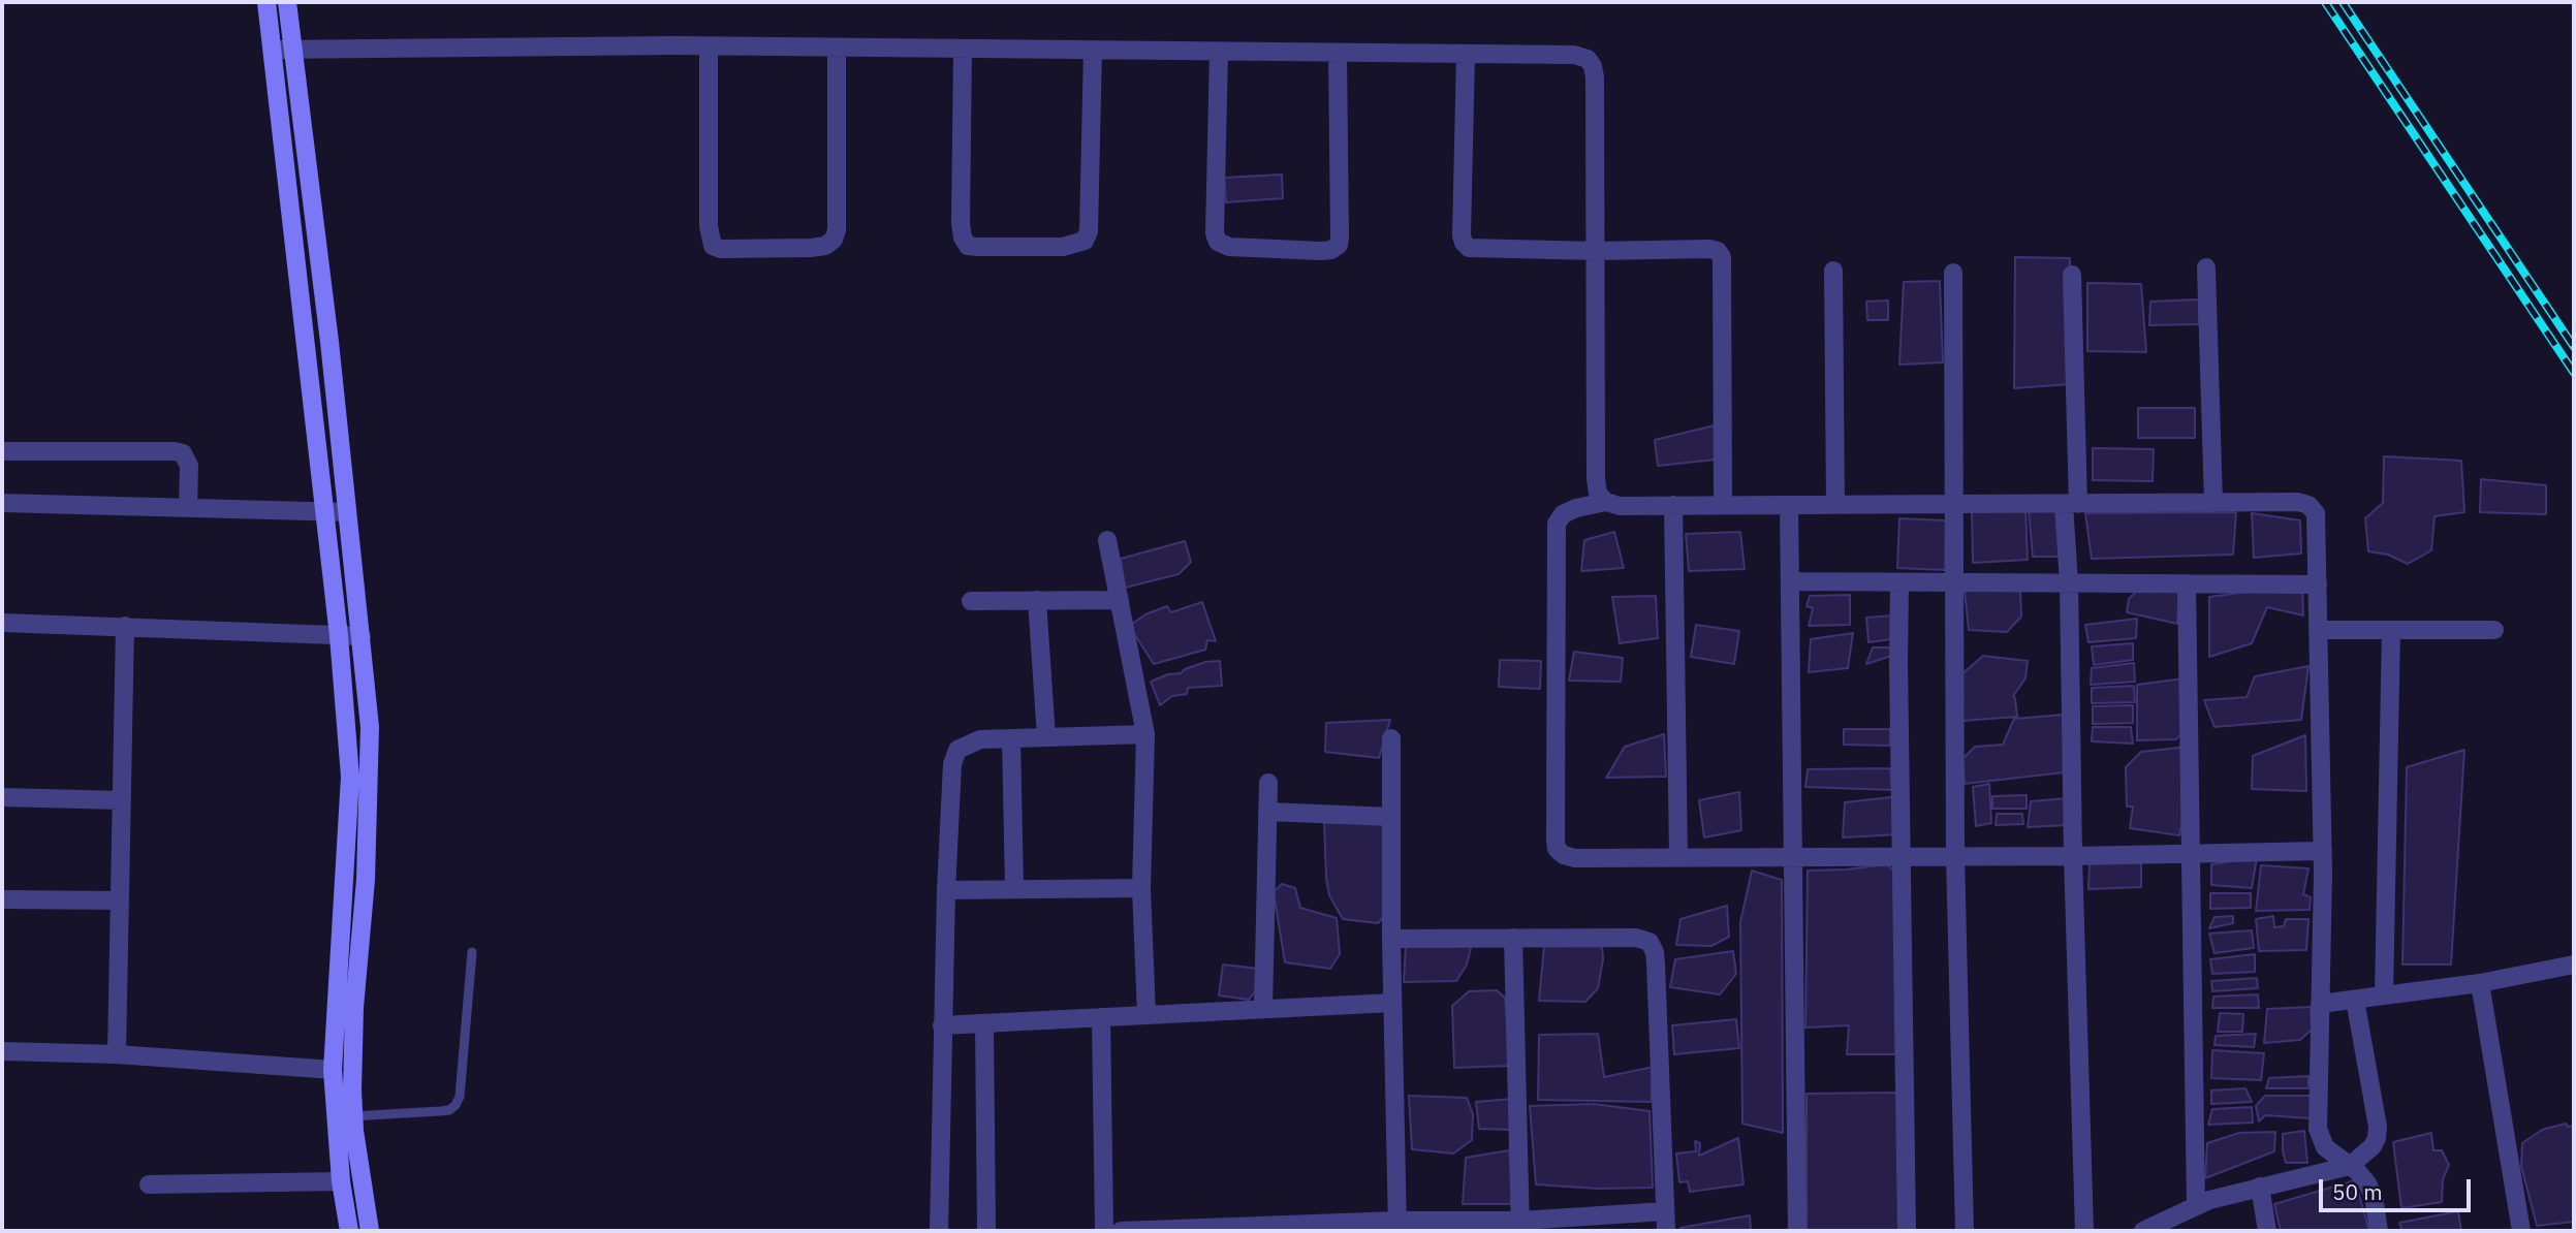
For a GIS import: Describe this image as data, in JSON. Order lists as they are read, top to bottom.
{
  "scale_bar": "50 m"
}
